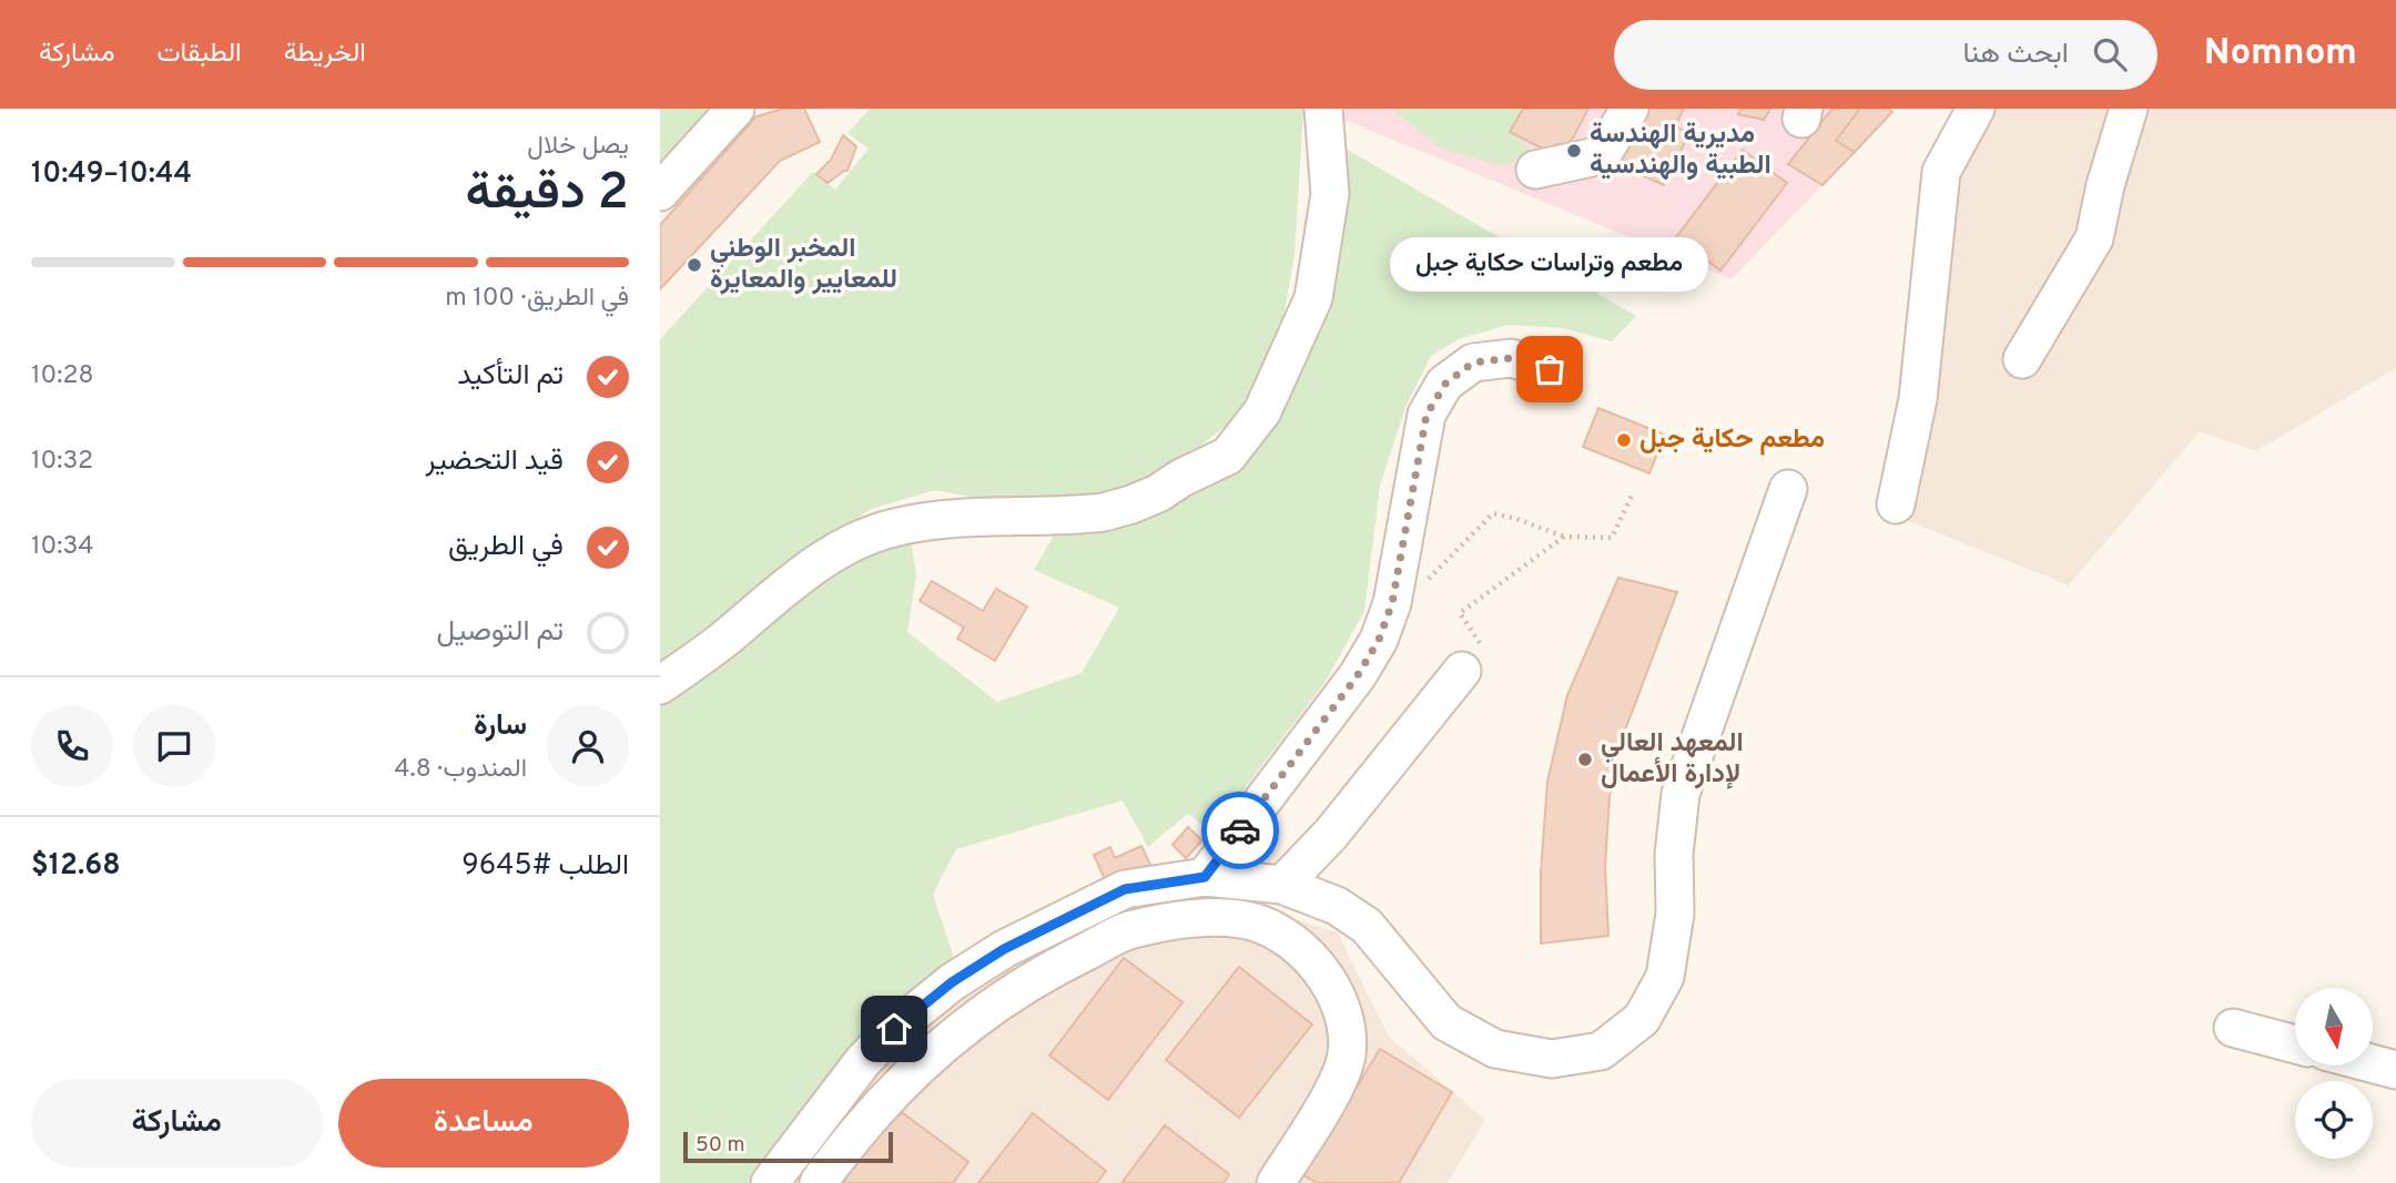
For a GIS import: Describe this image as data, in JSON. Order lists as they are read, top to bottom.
{
  "places": [
    "مديرية الهندسة الطبية والهندسية",
    "المخبر الوطني للمعايير والمعايرة",
    "مطعم وتراسات حكاية جبل",
    "مطعم حكاية جبل",
    "المعهد العالي لإدارة الأعمال"
  ],
  "scale_bar": "50 m",
  "north": "bottom",
  "page": {
    "header": "Nomnom",
    "search": "ابحث هنا",
    "nav": ["الخريطة", "الطبقات", "مشاركة"],
    "heading": ["2 دقيقة", "يصل خلال", "10:44–10:49"],
    "panel": [
      "سارة",
      "المندوب · 4.8",
      "الطلب #9645",
      "$12.68"
    ],
    "bubble": "مطعم وتراسات حكاية جبل",
    "bar": "في الطريق · 100 m",
    "list": [
      ["تم التأكيد", "10:28"],
      ["قيد التحضير", "10:32"],
      ["في الطريق", "10:34"],
      "تم التوصيل"
    ],
    "buttons": ["مساعدة", "مشاركة"],
    "scale": "50 m"
  }
}
